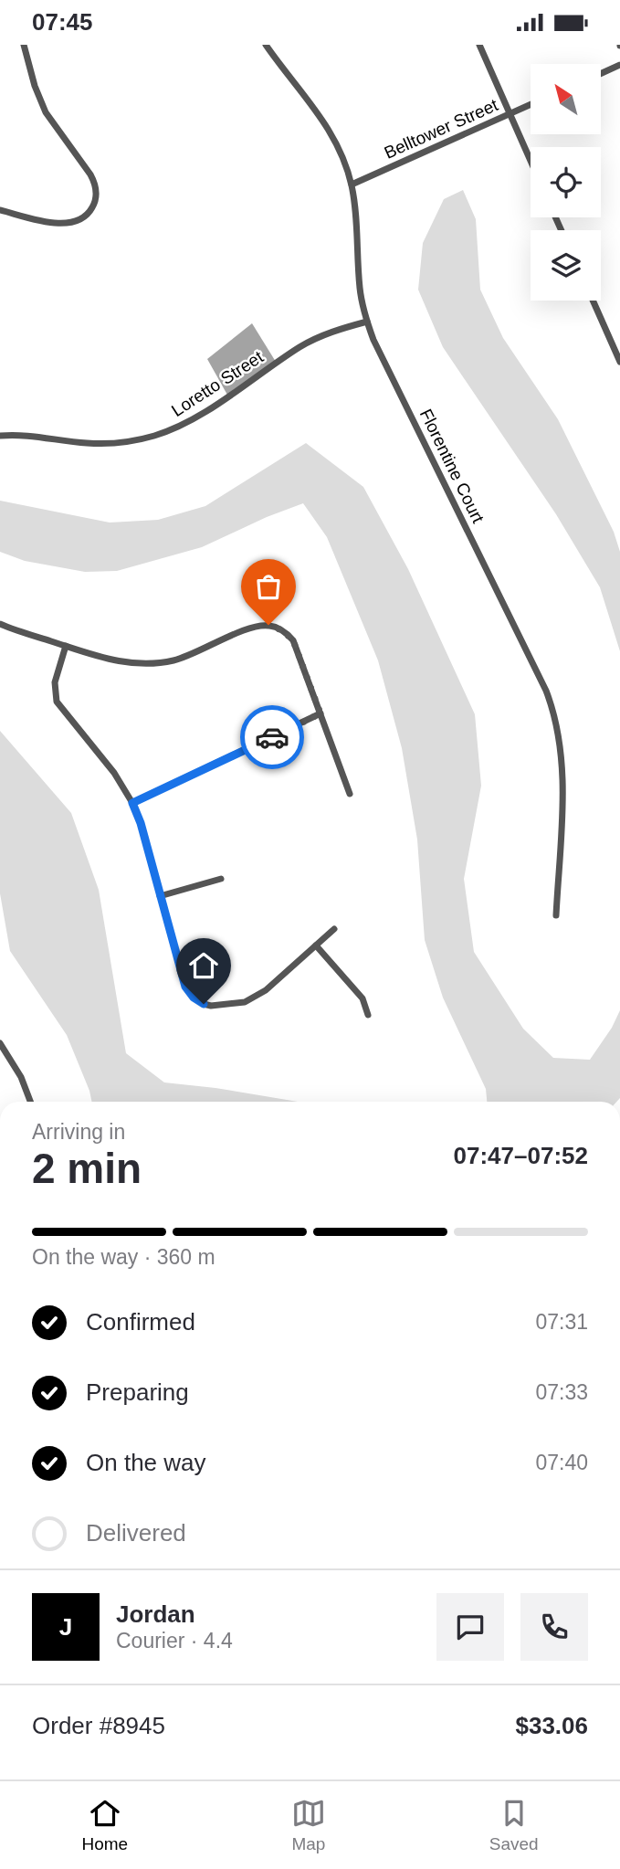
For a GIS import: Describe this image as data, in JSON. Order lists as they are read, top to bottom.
{
  "streets": {
    "street": ["Belltower Street", "Loretto Street", "Florentine Court"]
  },
  "crossings": [
    ["Belltower Street", "Florentine Court"],
    ["Loretto Street", "Florentine Court"]
  ],
  "north": "top left",
  "page": {
    "status": "07:45",
    "heading": ["2 min", "Arriving in", "07:47–07:52"],
    "panel": [
      "Jordan",
      "Courier · 4.4",
      "Order #8945",
      "$33.06"
    ],
    "bar": "On the way · 360 m",
    "list": [
      ["Confirmed", "07:31"],
      ["Preparing", "07:33"],
      ["On the way", "07:40"],
      "Delivered"
    ],
    "round": "J",
    "tabs": ["Home", "Map", "Saved"]
  }
}
